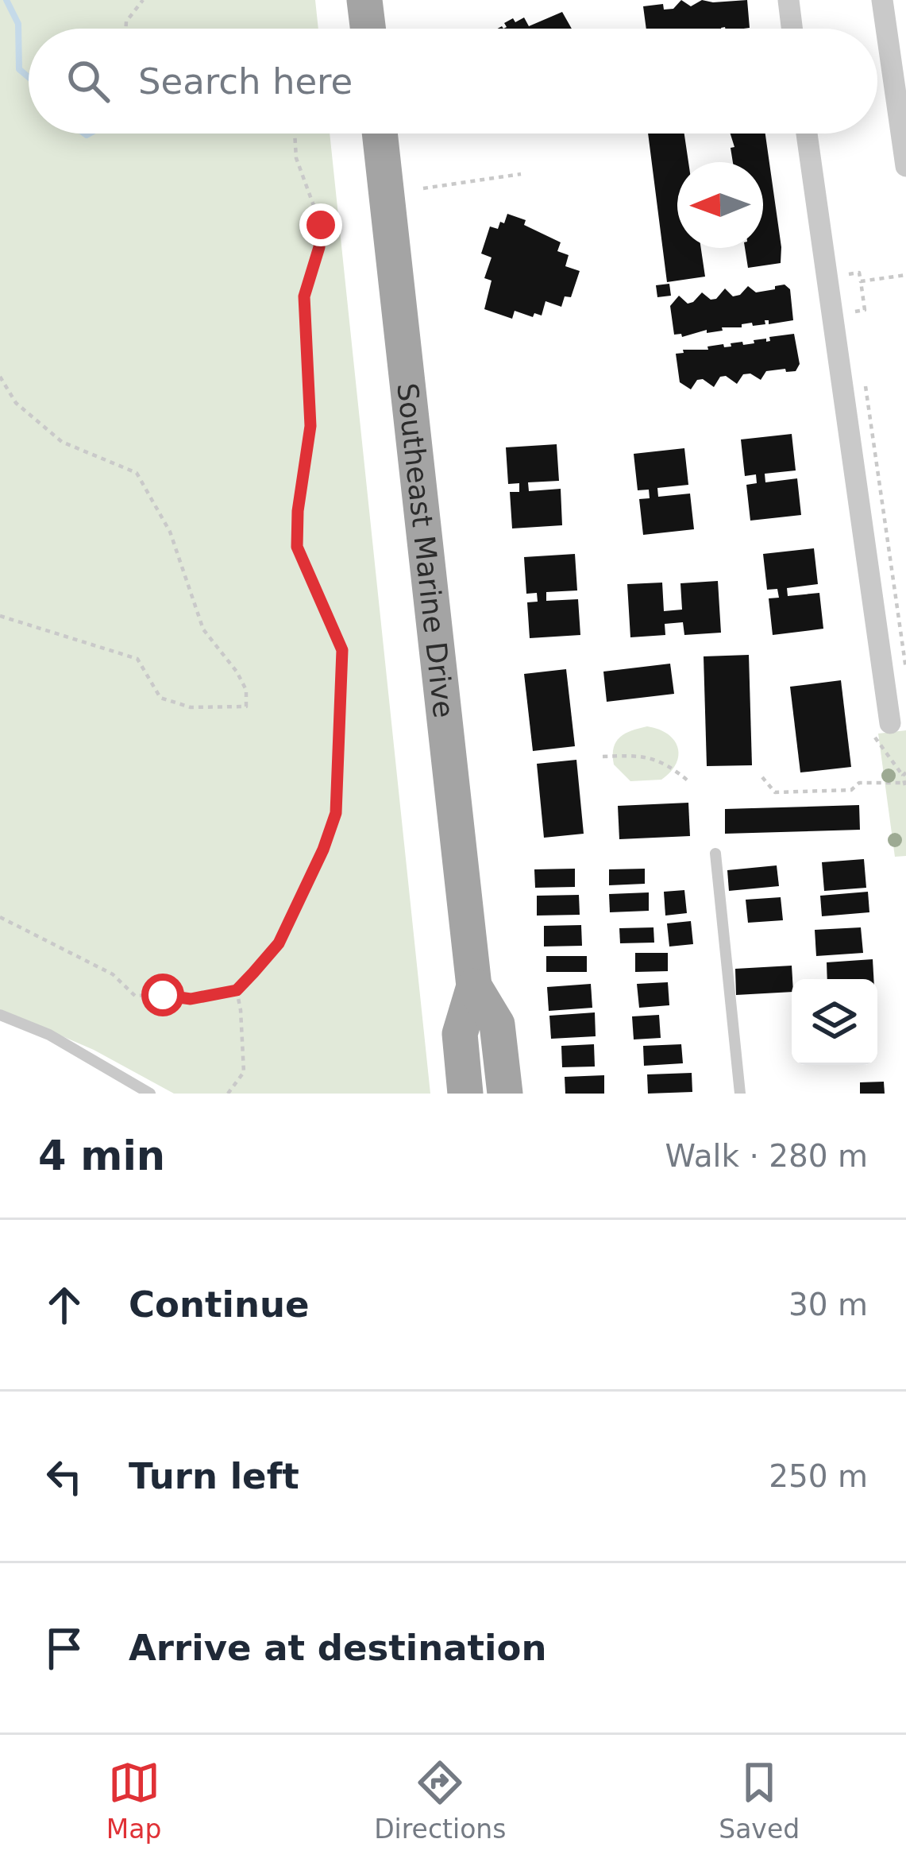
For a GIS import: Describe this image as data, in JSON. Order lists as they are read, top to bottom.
{
  "streets": {
    "main road": ["Southeast Marine Drive"]
  },
  "north": "left",
  "page": {
    "search": "Search here",
    "heading": ["4 min", "Walk · 280 m"],
    "list": [
      ["Continue", "30 m"],
      ["Turn left", "250 m"],
      "Arrive at destination"
    ],
    "nav": ["Map", "Directions", "Saved"]
  }
}
